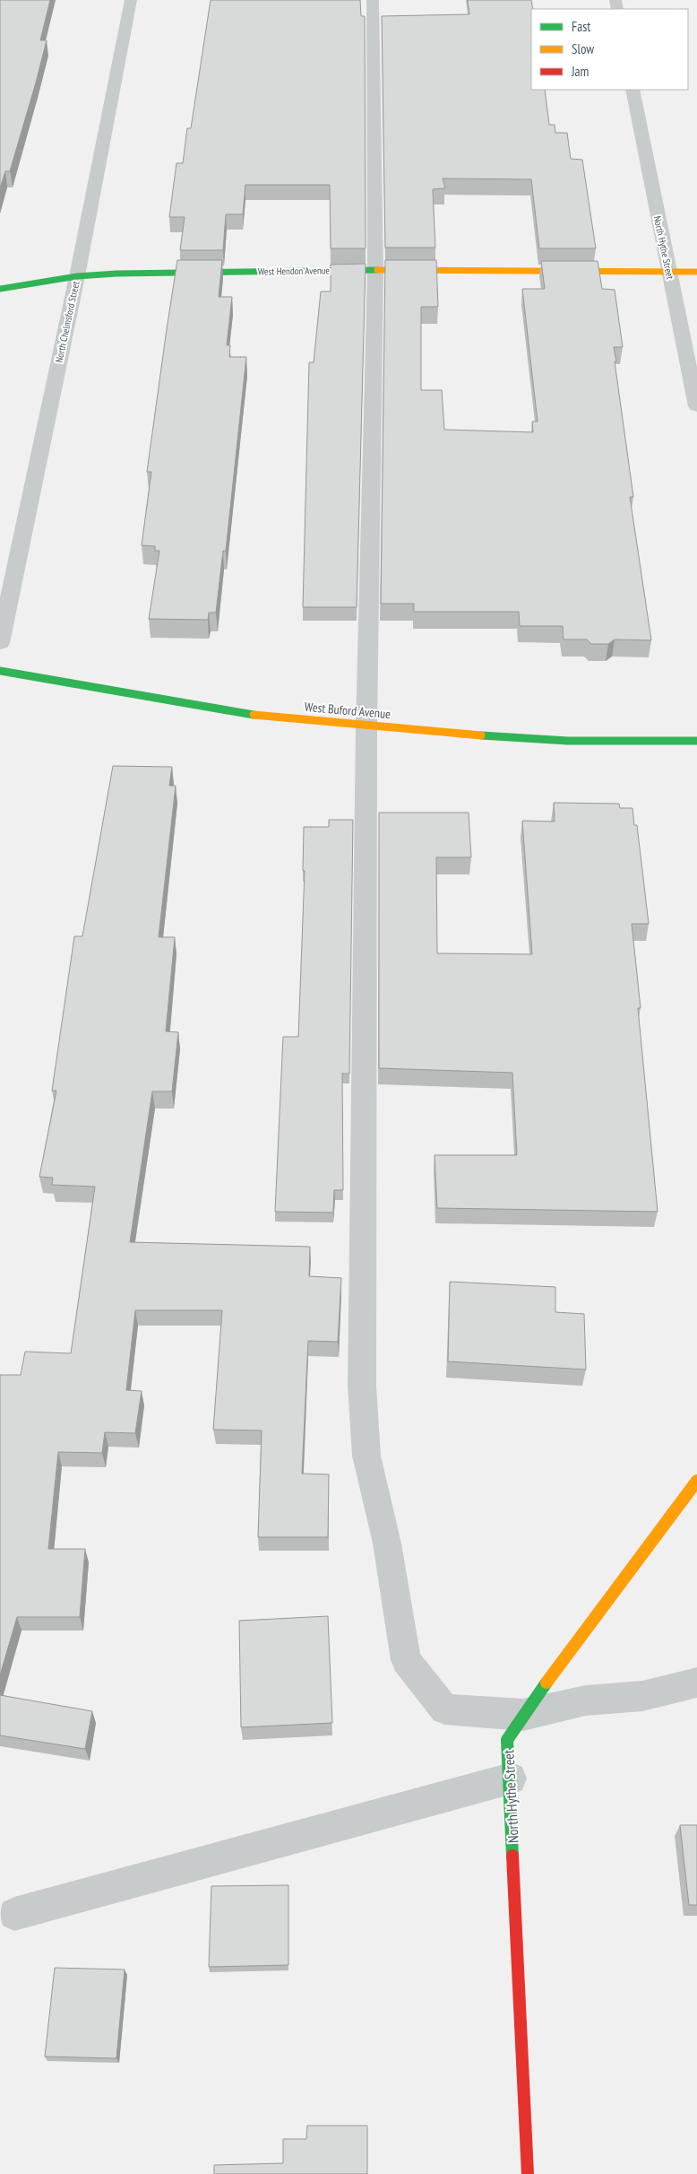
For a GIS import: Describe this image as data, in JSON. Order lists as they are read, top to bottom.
{
  "streets": {
    "street": [
      "North Hythe Street",
      "West Hendon Avenue",
      "North Chelmsford Street",
      "West Buford Avenue"
    ]
  },
  "crossings": [
    ["North Hythe Street", "West Hendon Avenue"],
    ["West Hendon Avenue", "North Chelmsford Street"]
  ],
  "legend": ["Fast", "Slow", "Jam"]
}
